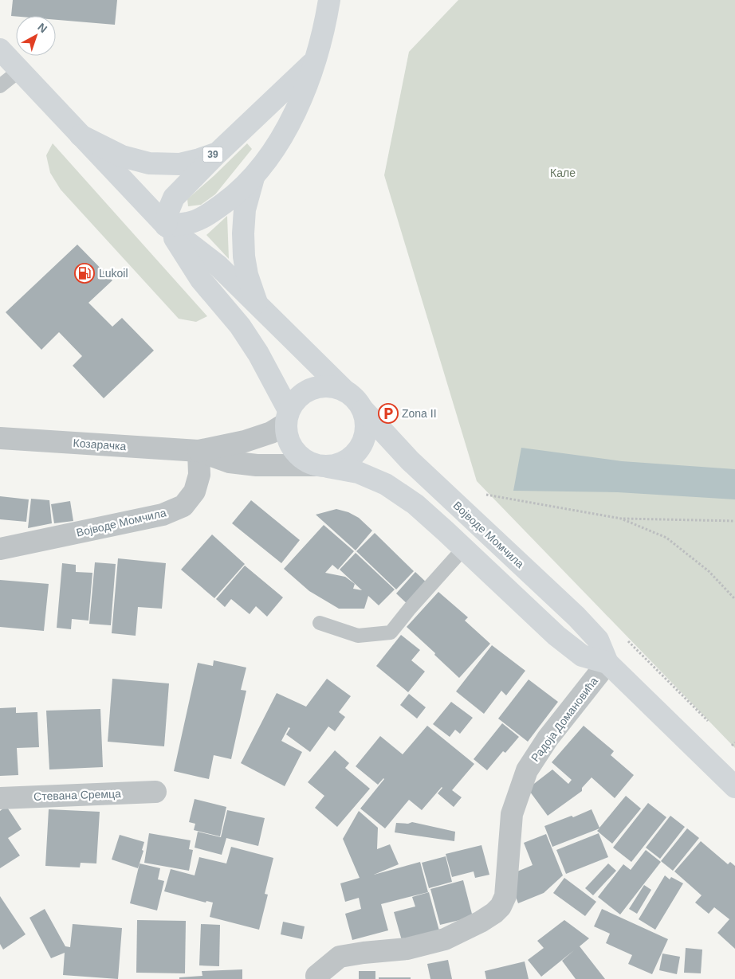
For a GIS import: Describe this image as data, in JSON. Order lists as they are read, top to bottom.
{
  "streets": {
    "main road": ["39", "Војводе Момчила"],
    "street": ["Козарачка", "Радоја Домановића", "Стевана Сремца"]
  },
  "crossings": [
    ["Козарачка", "Војводе Момчила"],
    ["Војводе Момчила", "Радоја Домановића"]
  ],
  "parks": ["Кале"],
  "places": {
    "fuel station": ["Lukoil"],
    "parking": ["Zona II"]
  },
  "north": "top right"
}
